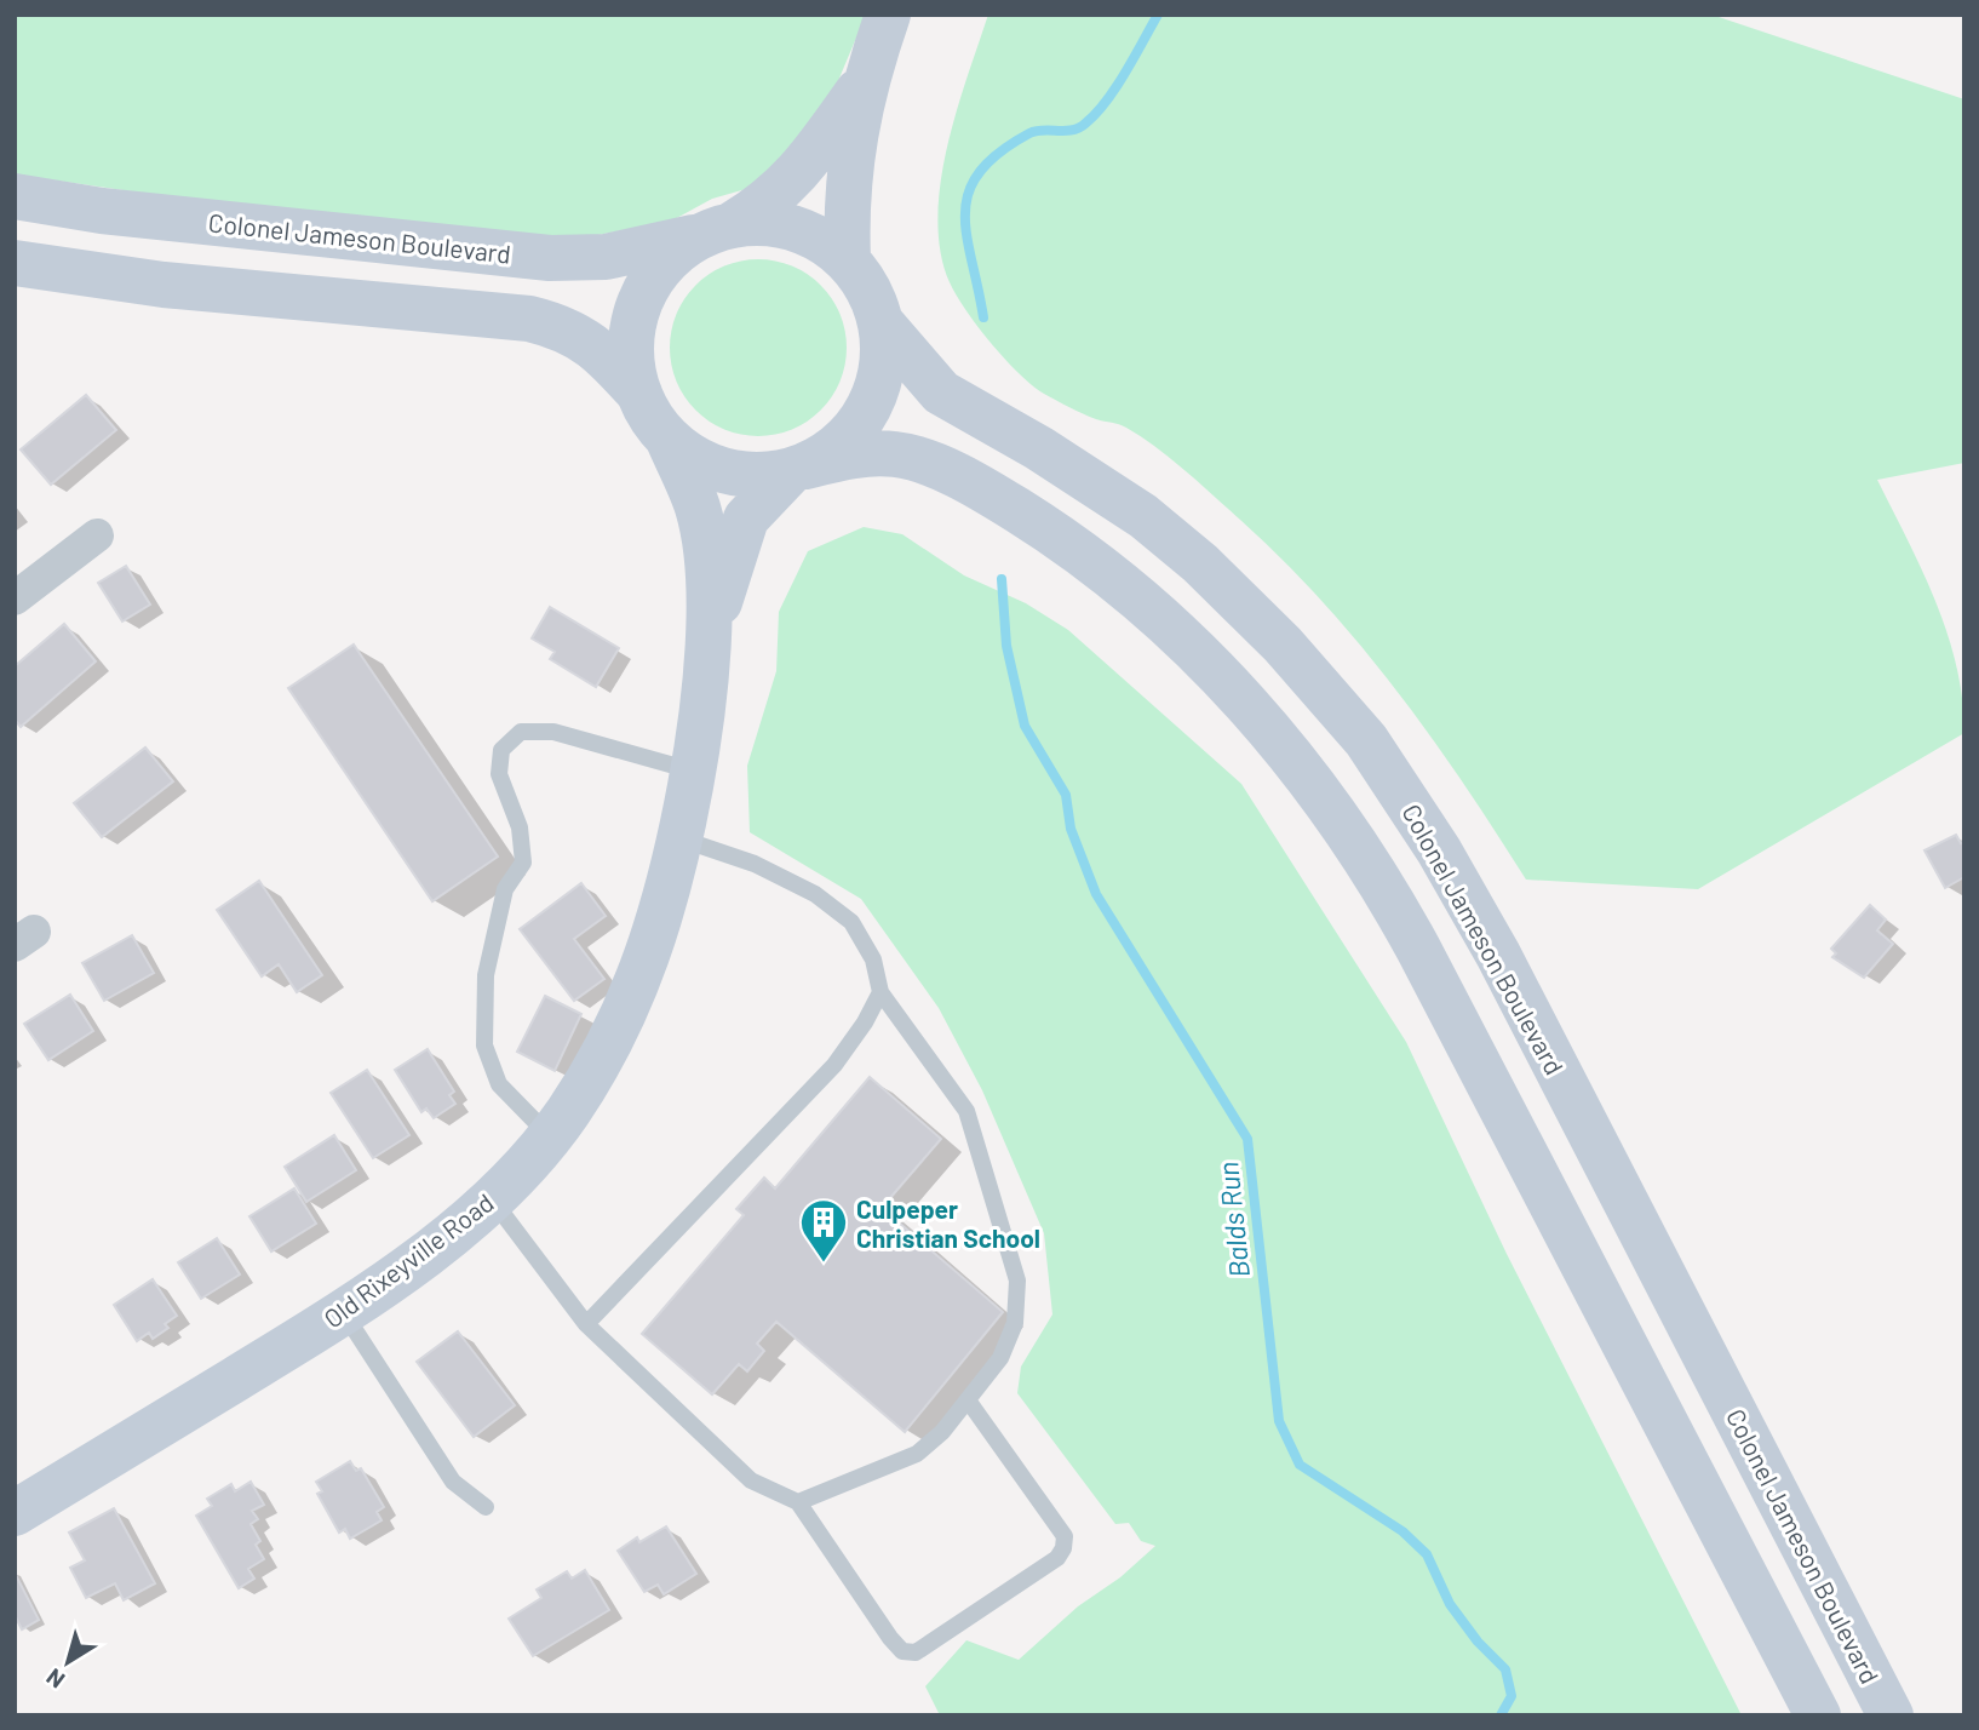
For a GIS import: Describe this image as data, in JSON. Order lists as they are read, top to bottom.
{
  "streets": {
    "main road": ["Colonel Jameson Boulevard", "Old Rixeyville Road"]
  },
  "crossings": [
    ["Colonel Jameson Boulevard", "Old Rixeyville Road"]
  ],
  "water": ["Balds Run"],
  "places": {
    "building": ["Culpeper Christian School"]
  },
  "north": "bottom left"
}
